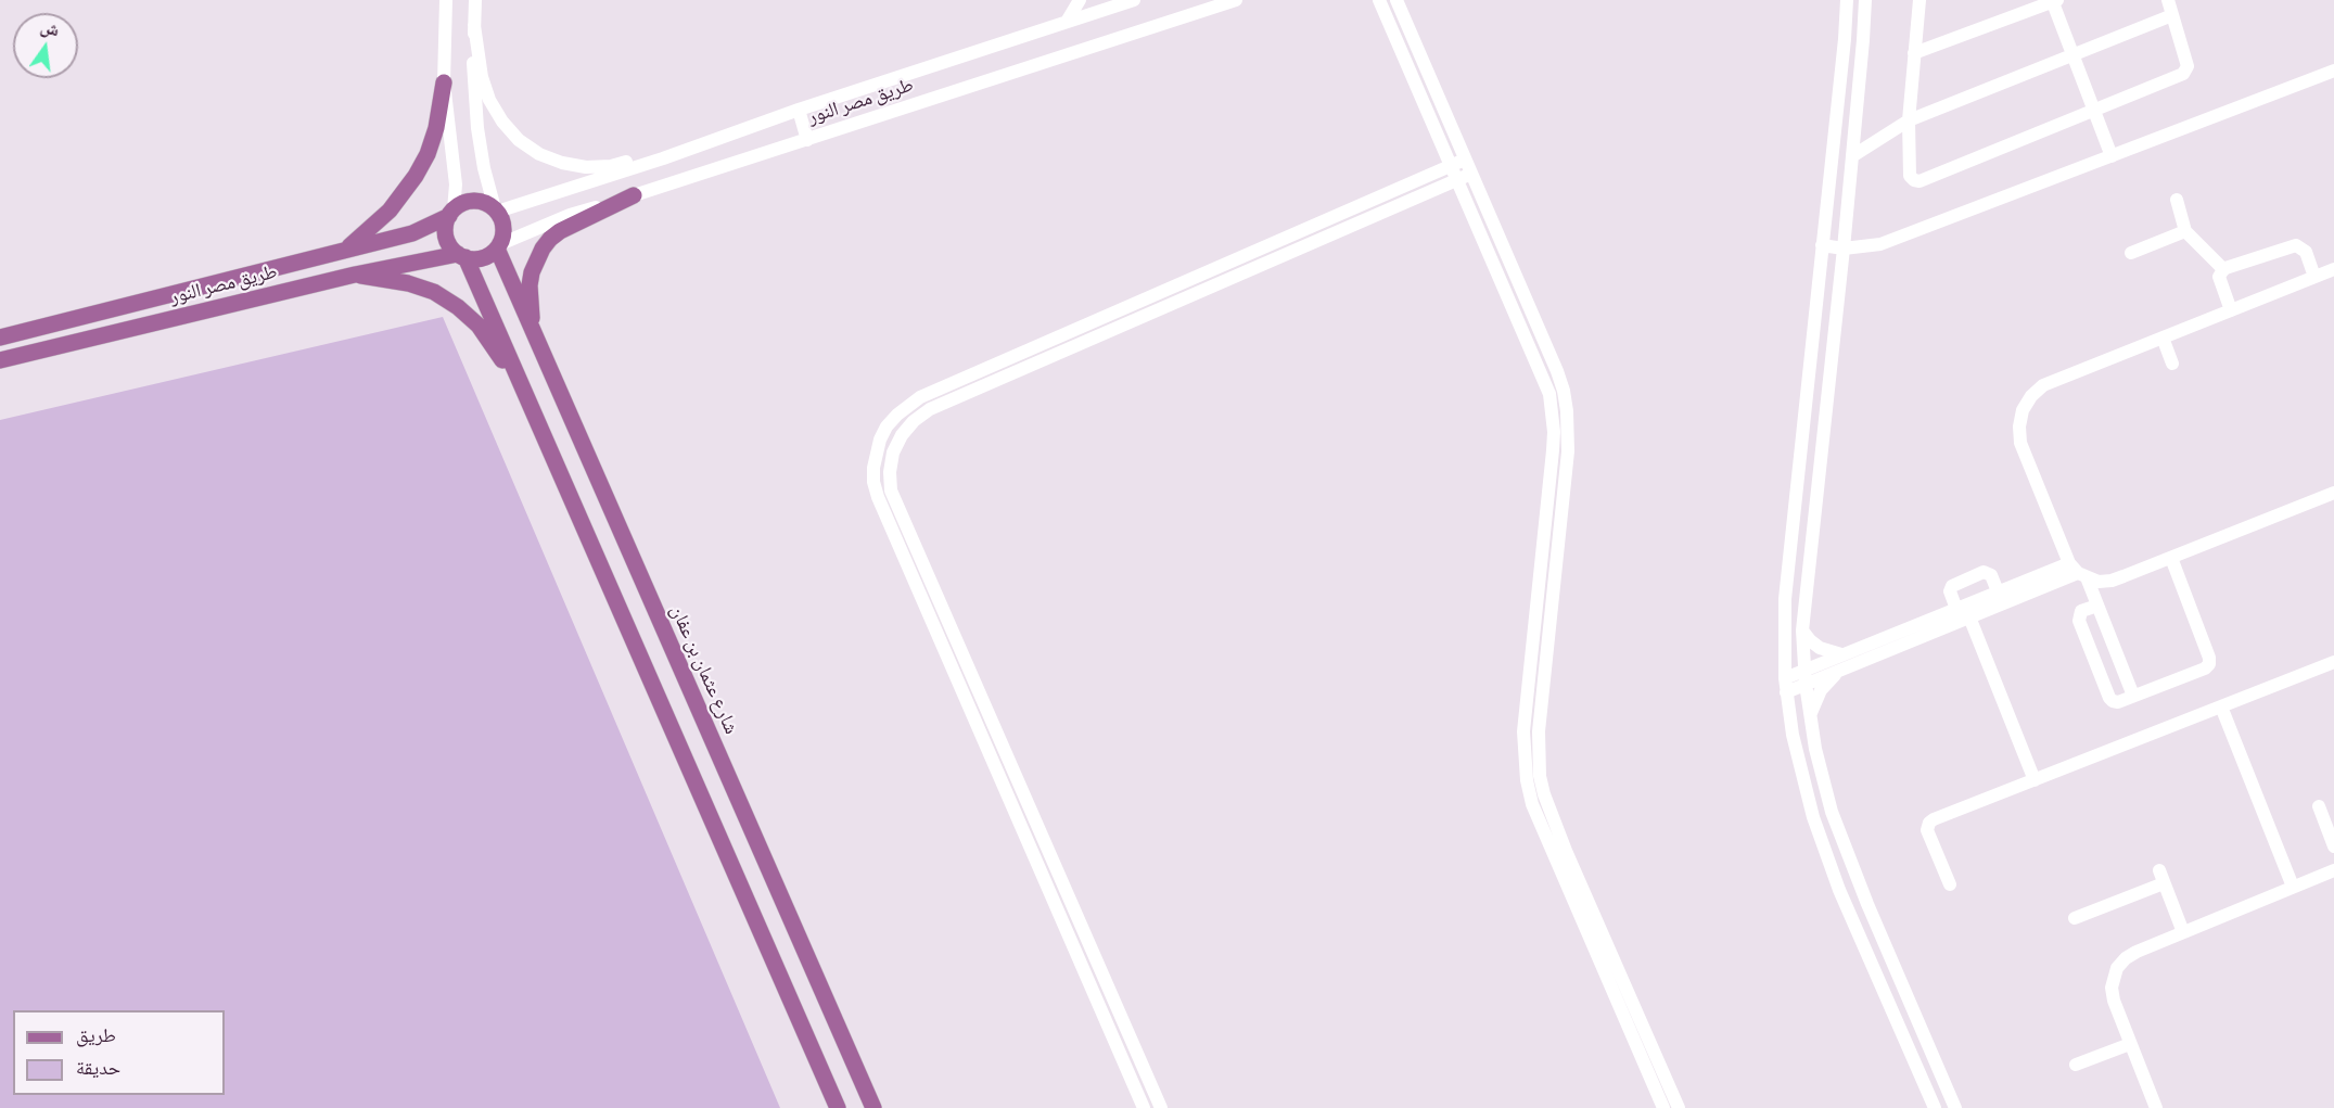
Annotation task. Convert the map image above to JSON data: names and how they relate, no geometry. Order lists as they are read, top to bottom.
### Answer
{
  "streets": {
    "main road": ["طريق مصر النور", "شارع عثمان بن عفان"]
  },
  "crossings": [
    ["طريق مصر النور", "شارع عثمان بن عفان"]
  ],
  "legend": ["طريق", "حديقة"],
  "north": "top"
}
